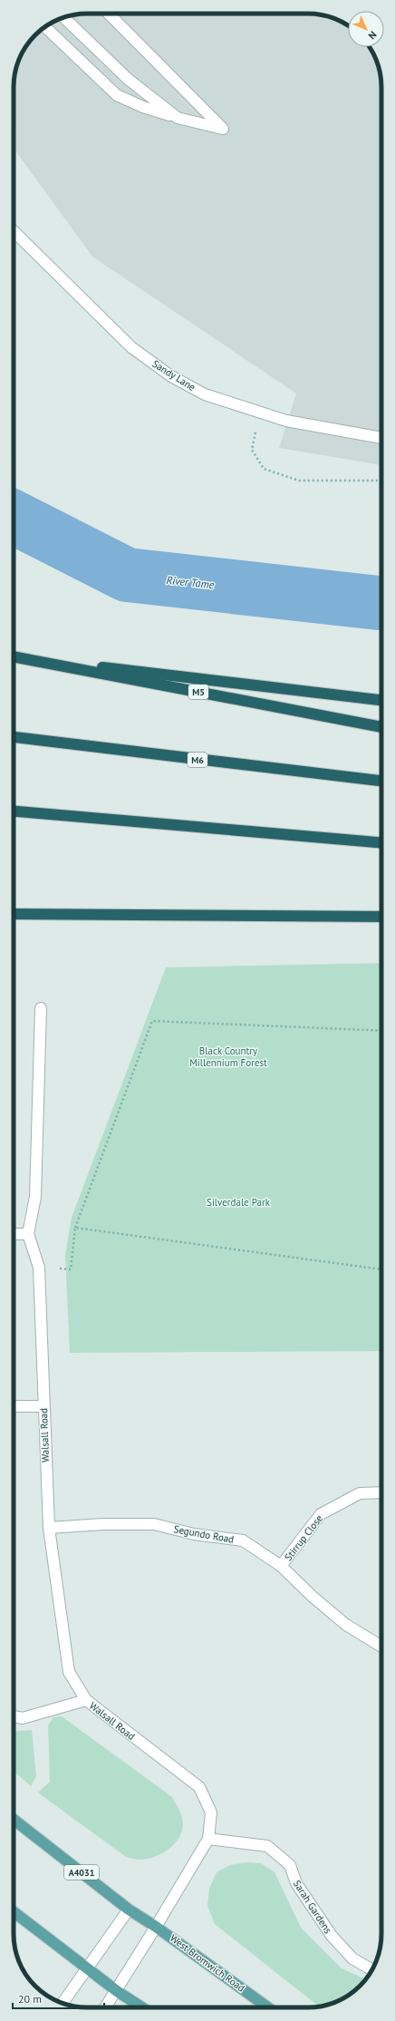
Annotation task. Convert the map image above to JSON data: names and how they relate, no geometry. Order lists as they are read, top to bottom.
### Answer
{
  "streets": {
    "highway": ["M5", "M6"],
    "main road": ["A4031", "West Bromwich Road"],
    "street": [
      "Sandy Lane",
      "Walsall Road",
      "Segundo Road",
      "Stirrup Close",
      "Sarah Gardens"
    ]
  },
  "crossings": [
    ["Walsall Road", "Segundo Road"],
    ["Walsall Road", "A4031"],
    ["Walsall Road", "Sarah Gardens"],
    ["Walsall Road", "West Bromwich Road"],
    ["Segundo Road", "Stirrup Close"],
    ["A4031", "West Bromwich Road"]
  ],
  "water": ["River Tame"],
  "parks": ["Black Country Millennium Forest", "Silverdale Park"],
  "scale_bar": "20 m",
  "north": "bottom right"
}
